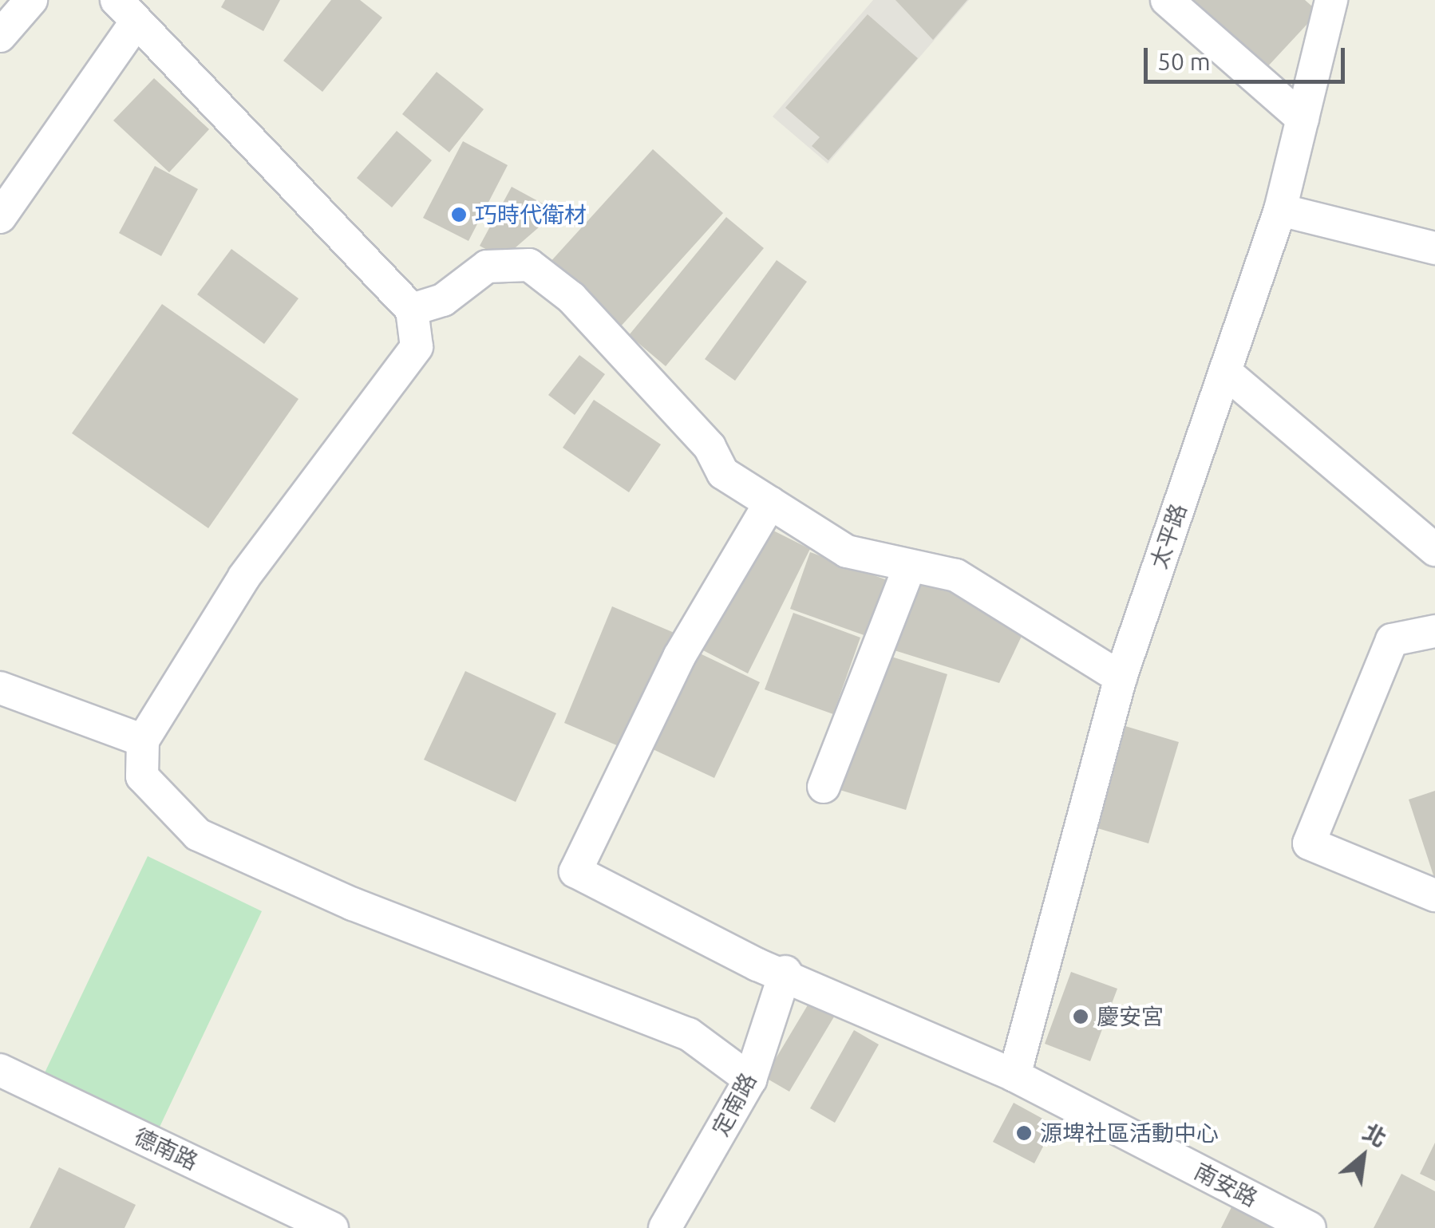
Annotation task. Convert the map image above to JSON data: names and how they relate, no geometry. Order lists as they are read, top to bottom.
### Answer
{
  "streets": {
    "street": [
      "太平路",
      "定南路",
      "德南路",
      "南安路"
    ]
  },
  "crossings": [
    ["太平路", "南安路"],
    ["定南路", "南安路"]
  ],
  "places": ["巧時代衛材", "慶安宮", "源埤社區活動中心"],
  "scale_bar": "50 m",
  "north": "top right"
}
